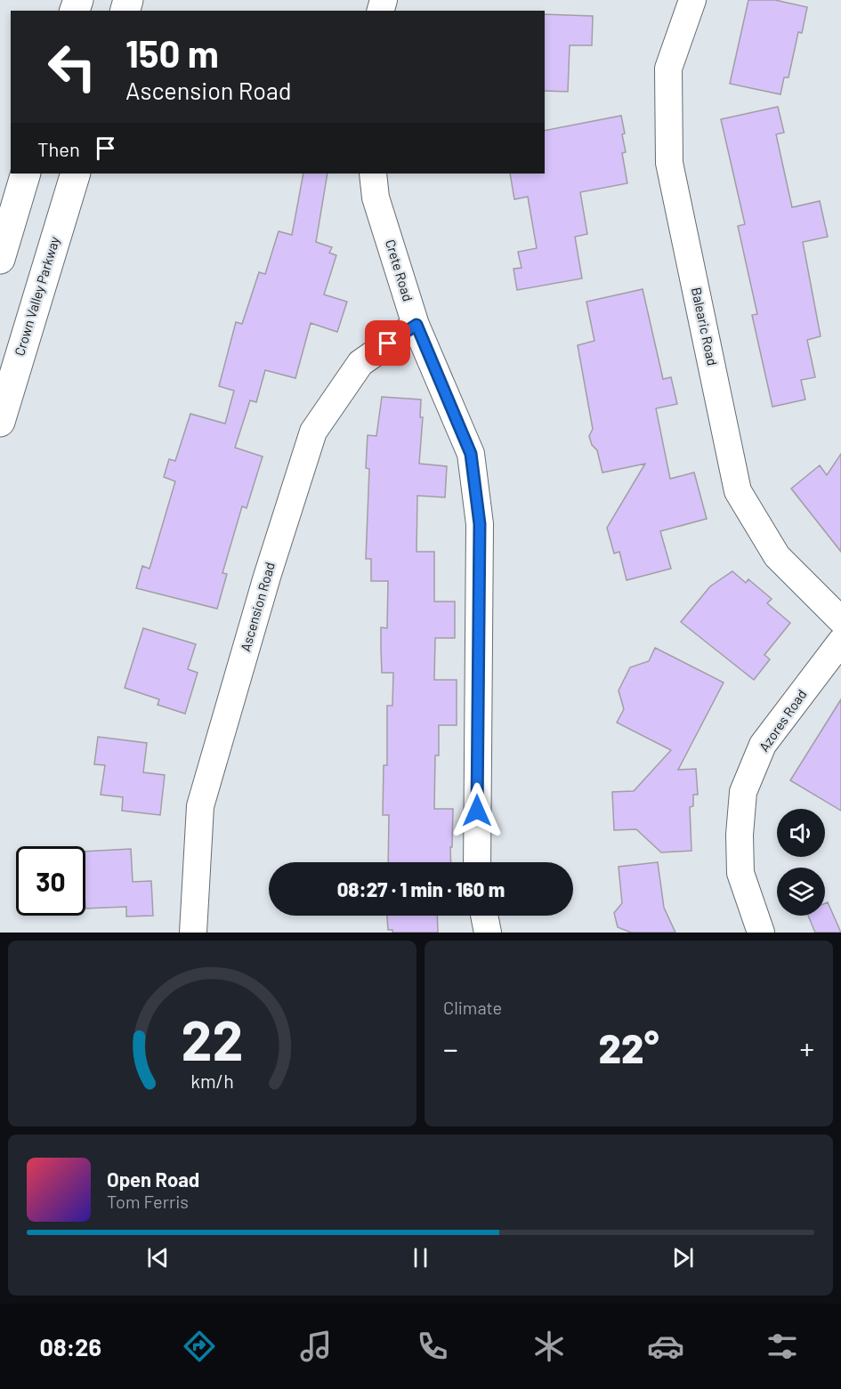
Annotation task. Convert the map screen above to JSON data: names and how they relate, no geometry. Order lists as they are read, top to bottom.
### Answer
{
  "streets": {
    "main road": ["Crown Valley Parkway"],
    "street": [
      "Crete Road",
      "Balearic Road",
      "Ascension Road",
      "Azores Road"
    ]
  },
  "crossings": [
    ["Crete Road", "Ascension Road"]
  ],
  "page": {
    "turn": ["150 m", "Ascension Road"],
    "then": "Then",
    "limit": "30",
    "trip": "08:27 · 1 min · 160 m",
    "tile": "Climate",
    "heat": ["−", "22°", "+"],
    "song": ["Open Road", "Tom Ferris"],
    "tabs": "08:26",
    "gauge": ["22", "km/h"]
  }
}
